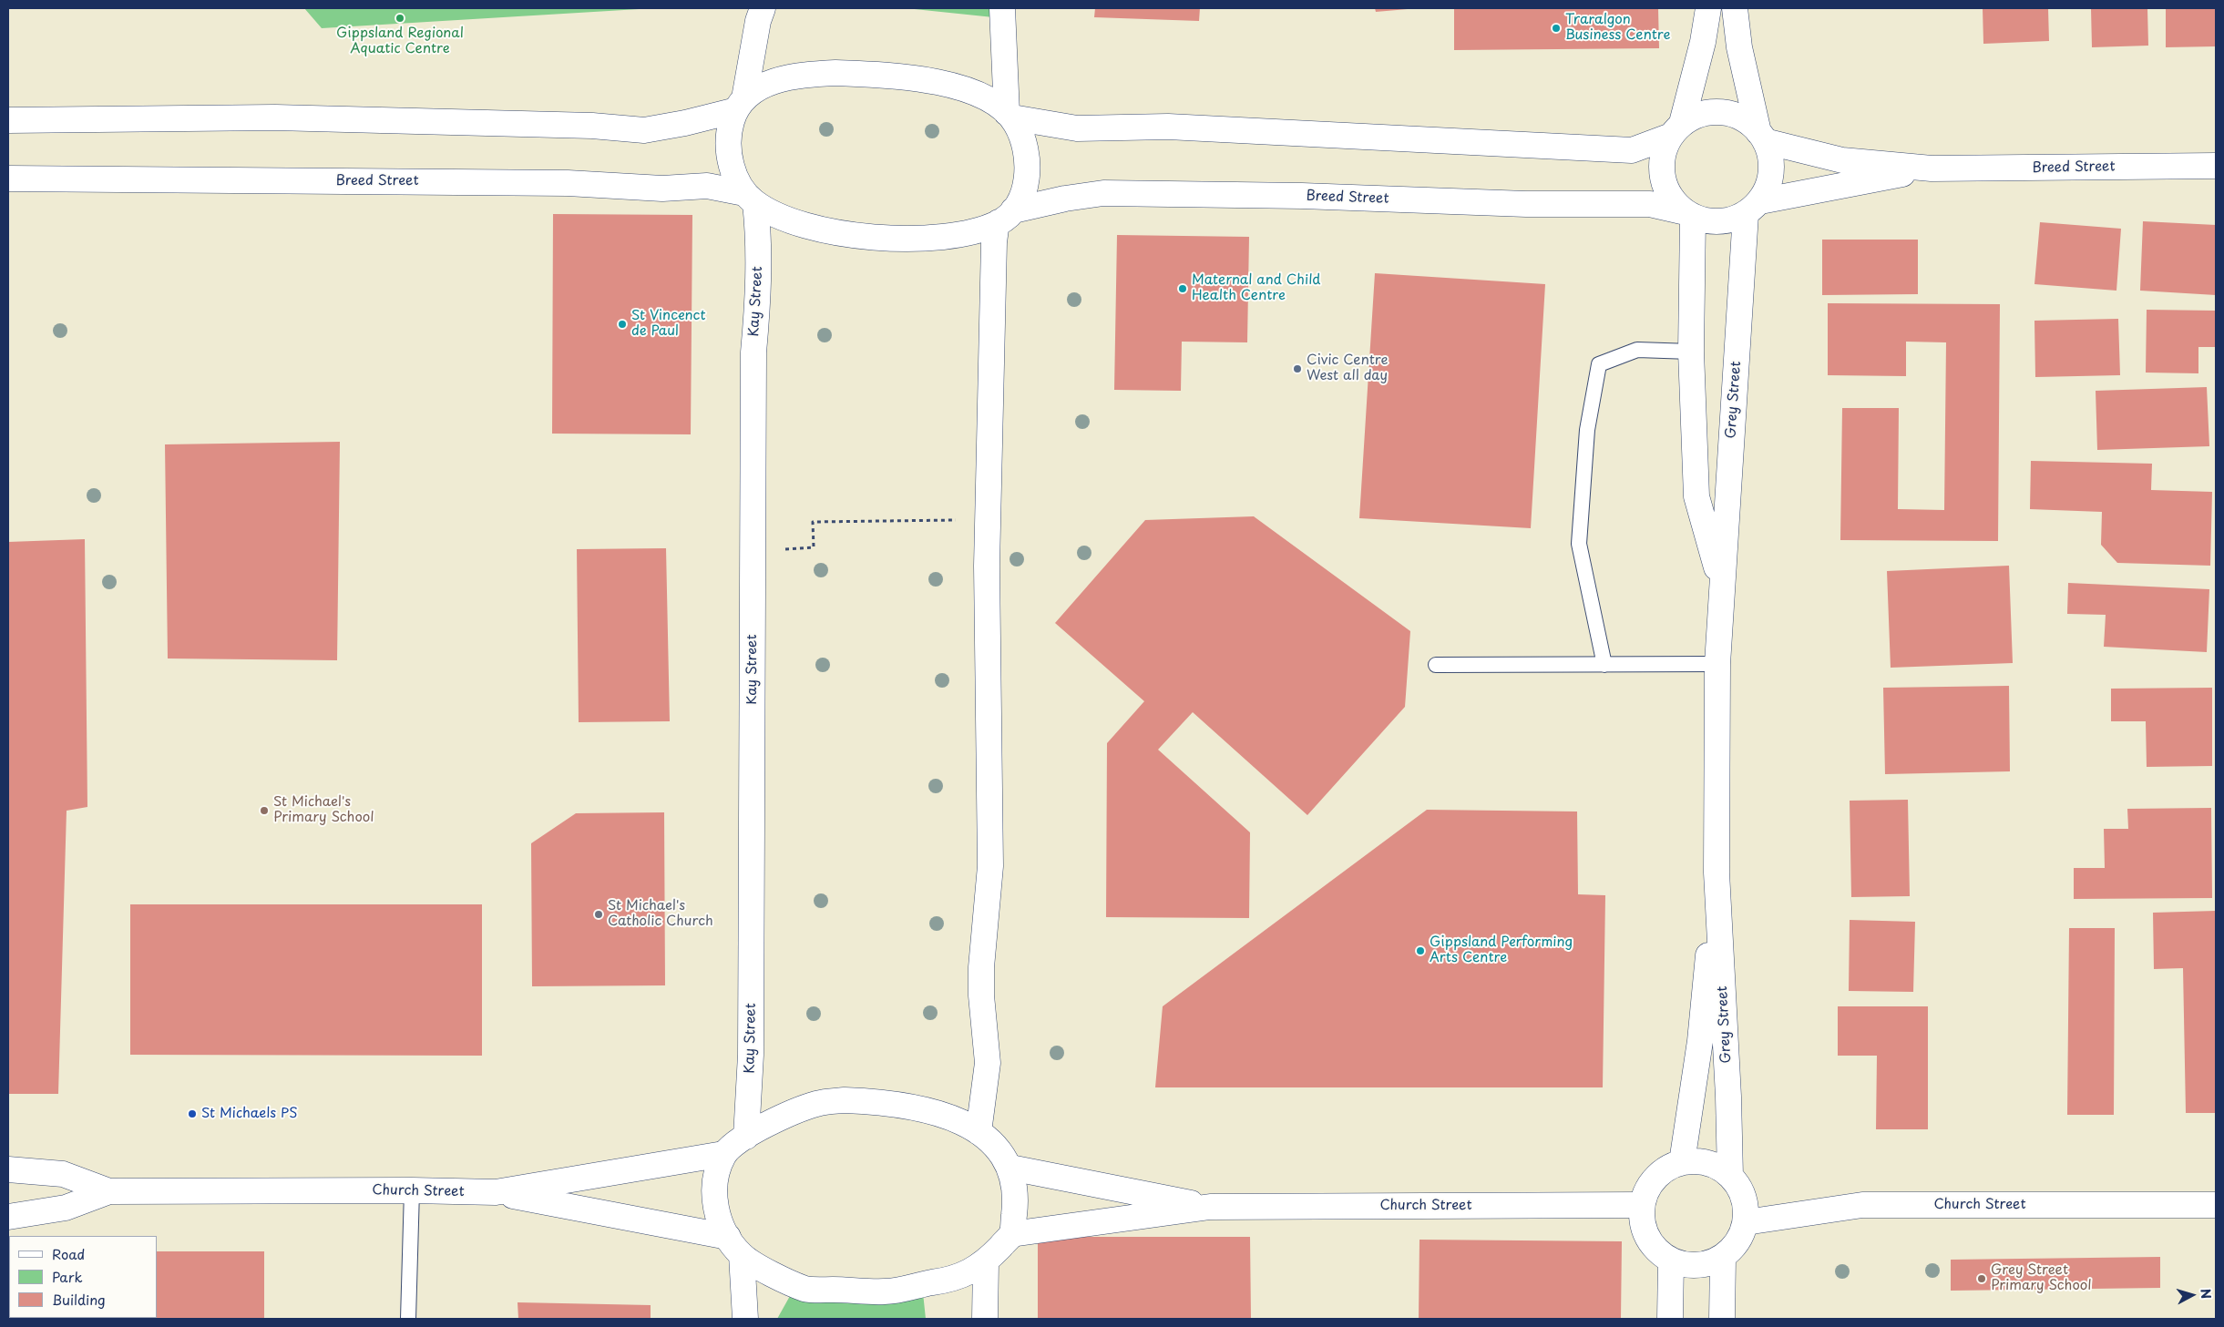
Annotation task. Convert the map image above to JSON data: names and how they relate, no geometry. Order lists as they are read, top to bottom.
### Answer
{
  "streets": {
    "street": [
      "Breed Street",
      "Kay Street",
      "Grey Street",
      "Church Street"
    ]
  },
  "crossings": [
    ["Breed Street", "Kay Street"],
    ["Breed Street", "Grey Street"],
    ["Grey Street", "Church Street"]
  ],
  "places": [
    "Gippsland Regional Aquatic Centre",
    "Traralgon Business Centre",
    "Maternal and Child Health Centre",
    "St Vincenct de Paul",
    "Civic Centre West all day",
    "St Michael's Primary School",
    "St Michael's Catholic Church",
    "Gippsland Performing Arts Centre",
    "St Michaels PS",
    "Grey Street Primary School"
  ],
  "legend": ["Road", "Park", "Building"],
  "north": "right"
}
